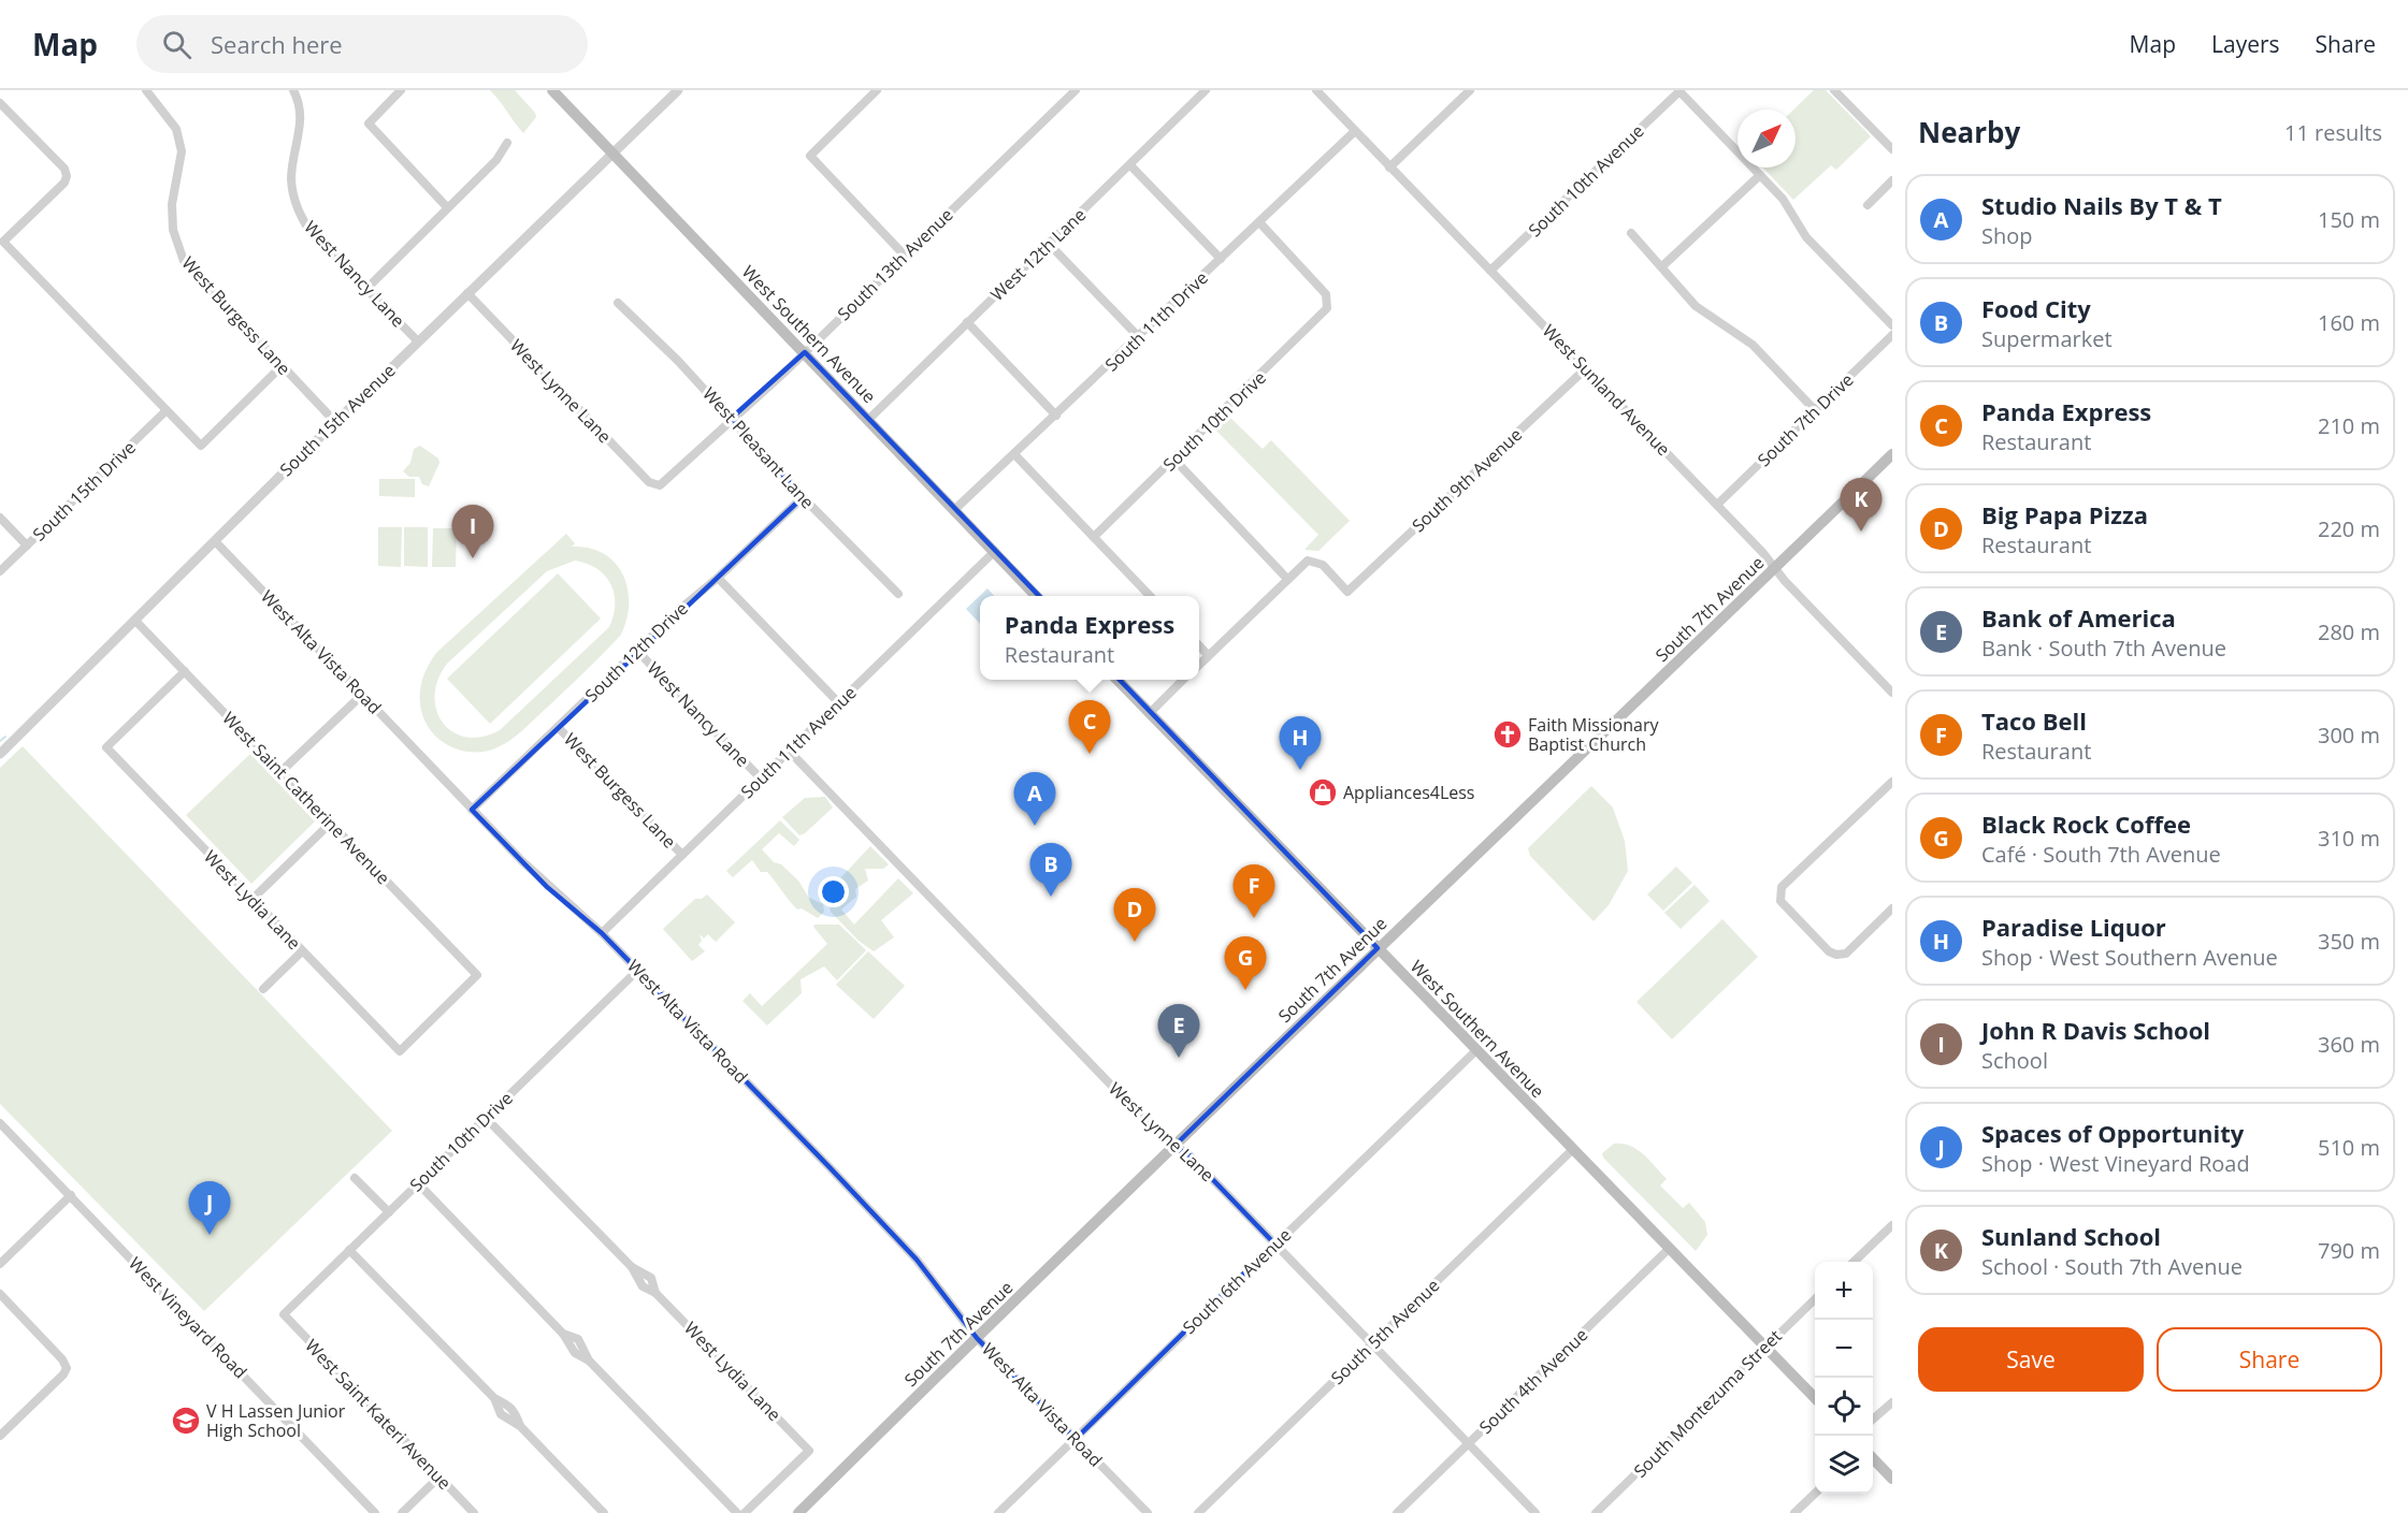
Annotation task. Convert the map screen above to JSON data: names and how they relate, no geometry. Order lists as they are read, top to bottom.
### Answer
{
  "streets": {
    "main road": ["West Southern Avenue", "South 7th Avenue"],
    "street": [
      "South 10th Avenue",
      "West 12th Lane",
      "South 13th Avenue",
      "West Nancy Lane",
      "West Burgess Lane",
      "South 11th Drive",
      "West Sunland Avenue",
      "West Lynne Lane",
      "South 15th Avenue",
      "South 7th Drive",
      "South 10th Drive",
      "West Pleasant Lane",
      "South 9th Avenue",
      "South 15th Drive",
      "West Alta Vista Road",
      "South 12th Drive",
      "South 11th Avenue",
      "West Saint Catherine Avenue",
      "West Lydia Lane",
      "South 6th Avenue",
      "West Vineyard Road",
      "South 5th Avenue",
      "South 4th Avenue",
      "South Montezuma Street",
      "West Saint Kateri Avenue"
    ]
  },
  "crossings": [
    ["South 10th Avenue", "West Sunland Avenue"],
    ["West 12th Lane", "West Southern Avenue"],
    ["South 13th Avenue", "West Southern Avenue"],
    ["South 13th Avenue", "West Lynne Lane"],
    ["South 13th Avenue", "West Pleasant Lane"],
    ["West Nancy Lane", "South 15th Avenue"],
    ["West Nancy Lane", "South 12th Drive"],
    ["West Nancy Lane", "South 11th Avenue"],
    ["West Burgess Lane", "South 15th Avenue"],
    ["West Burgess Lane", "South 12th Drive"],
    ["West Burgess Lane", "South 11th Avenue"],
    ["South 11th Drive", "West Southern Avenue"],
    ["South 11th Drive", "West Sunland Avenue"],
    ["South 11th Drive", "South 10th Drive"],
    ["West Southern Avenue", "South 15th Avenue"],
    ["West Southern Avenue", "South 7th Avenue"],
    ["West Southern Avenue", "South 11th Avenue"],
    ["West Southern Avenue", "South 6th Avenue"],
    ["West Southern Avenue", "South 5th Avenue"],
    ["West Southern Avenue", "South 4th Avenue"],
    ["West Southern Avenue", "South Montezuma Street"],
    ["West Sunland Avenue", "South 7th Drive"],
    ["West Sunland Avenue", "South 9th Avenue"],
    ["West Sunland Avenue", "South 7th Avenue"],
    ["West Lynne Lane", "South 15th Avenue"],
    ["West Lynne Lane", "South 7th Avenue"],
    ["West Lynne Lane", "South 11th Avenue"],
    ["West Lynne Lane", "South 6th Avenue"],
    ["West Lynne Lane", "South 5th Avenue"],
    ["West Lynne Lane", "South 4th Avenue"],
    ["South 15th Avenue", "West Alta Vista Road"],
    ["South 15th Avenue", "West Saint Catherine Avenue"],
    ["South 10th Drive", "West Alta Vista Road"],
    ["South 10th Drive", "West Lydia Lane"],
    ["South 10th Drive", "West Saint Kateri Avenue"],
    ["West Pleasant Lane", "South 12th Drive"],
    ["South 7th Avenue", "West Alta Vista Road"],
    ["West Alta Vista Road", "South 12th Drive"],
    ["West Alta Vista Road", "South 11th Avenue"],
    ["West Alta Vista Road", "South 6th Avenue"],
    ["West Saint Catherine Avenue", "West Lydia Lane"]
  ],
  "places": {
    "church": ["Faith Missionary Baptist Church"],
    "shop": ["Appliances4Less"],
    "school or university": ["V H Lassen Junior High School"]
  },
  "north": "top right",
  "page": {
    "header": "Map",
    "search": "Search here",
    "nav": ["Map", "Layers", "Share"],
    "heading": ["Nearby", "11 results"],
    "list": [
      {
        "mark": "A",
        "name": "Studio Nails By T & T",
        "note": "Shop",
        "value": "150 m"
      },
      {
        "mark": "B",
        "name": "Food City",
        "note": "Supermarket",
        "value": "160 m"
      },
      {
        "mark": "C",
        "name": "Panda Express",
        "note": "Restaurant",
        "value": "210 m"
      },
      {
        "mark": "D",
        "name": "Big Papa Pizza",
        "note": "Restaurant",
        "value": "220 m"
      },
      {
        "mark": "E",
        "name": "Bank of America",
        "note": "Bank · South 7th Avenue",
        "value": "280 m"
      },
      {
        "mark": "F",
        "name": "Taco Bell",
        "note": "Restaurant",
        "value": "300 m"
      },
      {
        "mark": "G",
        "name": "Black Rock Coffee",
        "note": "Café · South 7th Avenue",
        "value": "310 m"
      },
      {
        "mark": "H",
        "name": "Paradise Liquor",
        "note": "Shop · West Southern Avenue",
        "value": "350 m"
      },
      {
        "mark": "I",
        "name": "John R Davis School",
        "note": "School",
        "value": "360 m"
      },
      {
        "mark": "J",
        "name": "Spaces of Opportunity",
        "note": "Shop · West Vineyard Road",
        "value": "510 m"
      },
      {
        "mark": "K",
        "name": "Sunland School",
        "note": "School · South 7th Avenue",
        "value": "790 m"
      }
    ],
    "pins": [
      "K",
      "I",
      "C",
      "H",
      "A",
      "B",
      "F",
      "D",
      "G",
      "E",
      "J"
    ],
    "popup": ["Panda Express", "Restaurant"],
    "map_buttons": ["+", "−"],
    "buttons": ["Save", "Share"]
  }
}
